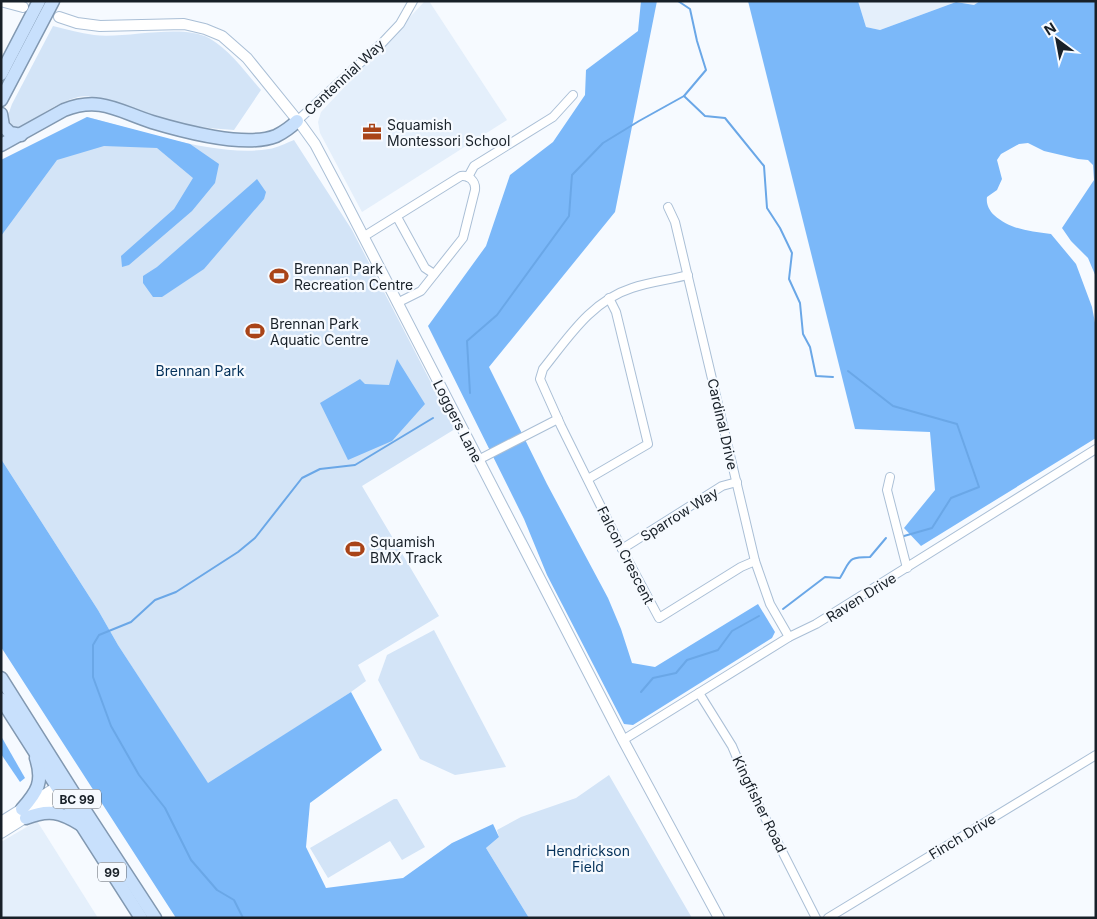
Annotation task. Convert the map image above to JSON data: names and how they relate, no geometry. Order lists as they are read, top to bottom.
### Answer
{
  "streets": {
    "highway": ["BC 99", "99"],
    "street": [
      "Centennial Way",
      "Loggers Lane",
      "Cardinal Drive",
      "Sparrow Way",
      "Falcon Crescent",
      "Raven Drive",
      "Kingfisher Road",
      "Finch Drive"
    ]
  },
  "crossings": [
    ["Centennial Way", "Loggers Lane"],
    ["Loggers Lane", "Raven Drive"],
    ["Cardinal Drive", "Sparrow Way"],
    ["Cardinal Drive", "Falcon Crescent"],
    ["Cardinal Drive", "Raven Drive"],
    ["Sparrow Way", "Falcon Crescent"],
    ["Raven Drive", "Kingfisher Road"],
    ["BC 99", "99"]
  ],
  "parks": ["Brennan Park", "Hendrickson Field"],
  "places": {
    "office": ["Squamish Montessori School"],
    "sports": ["Brennan Park Recreation Centre", "Brennan Park Aquatic Centre", "Squamish BMX Track"]
  },
  "north": "top left"
}
